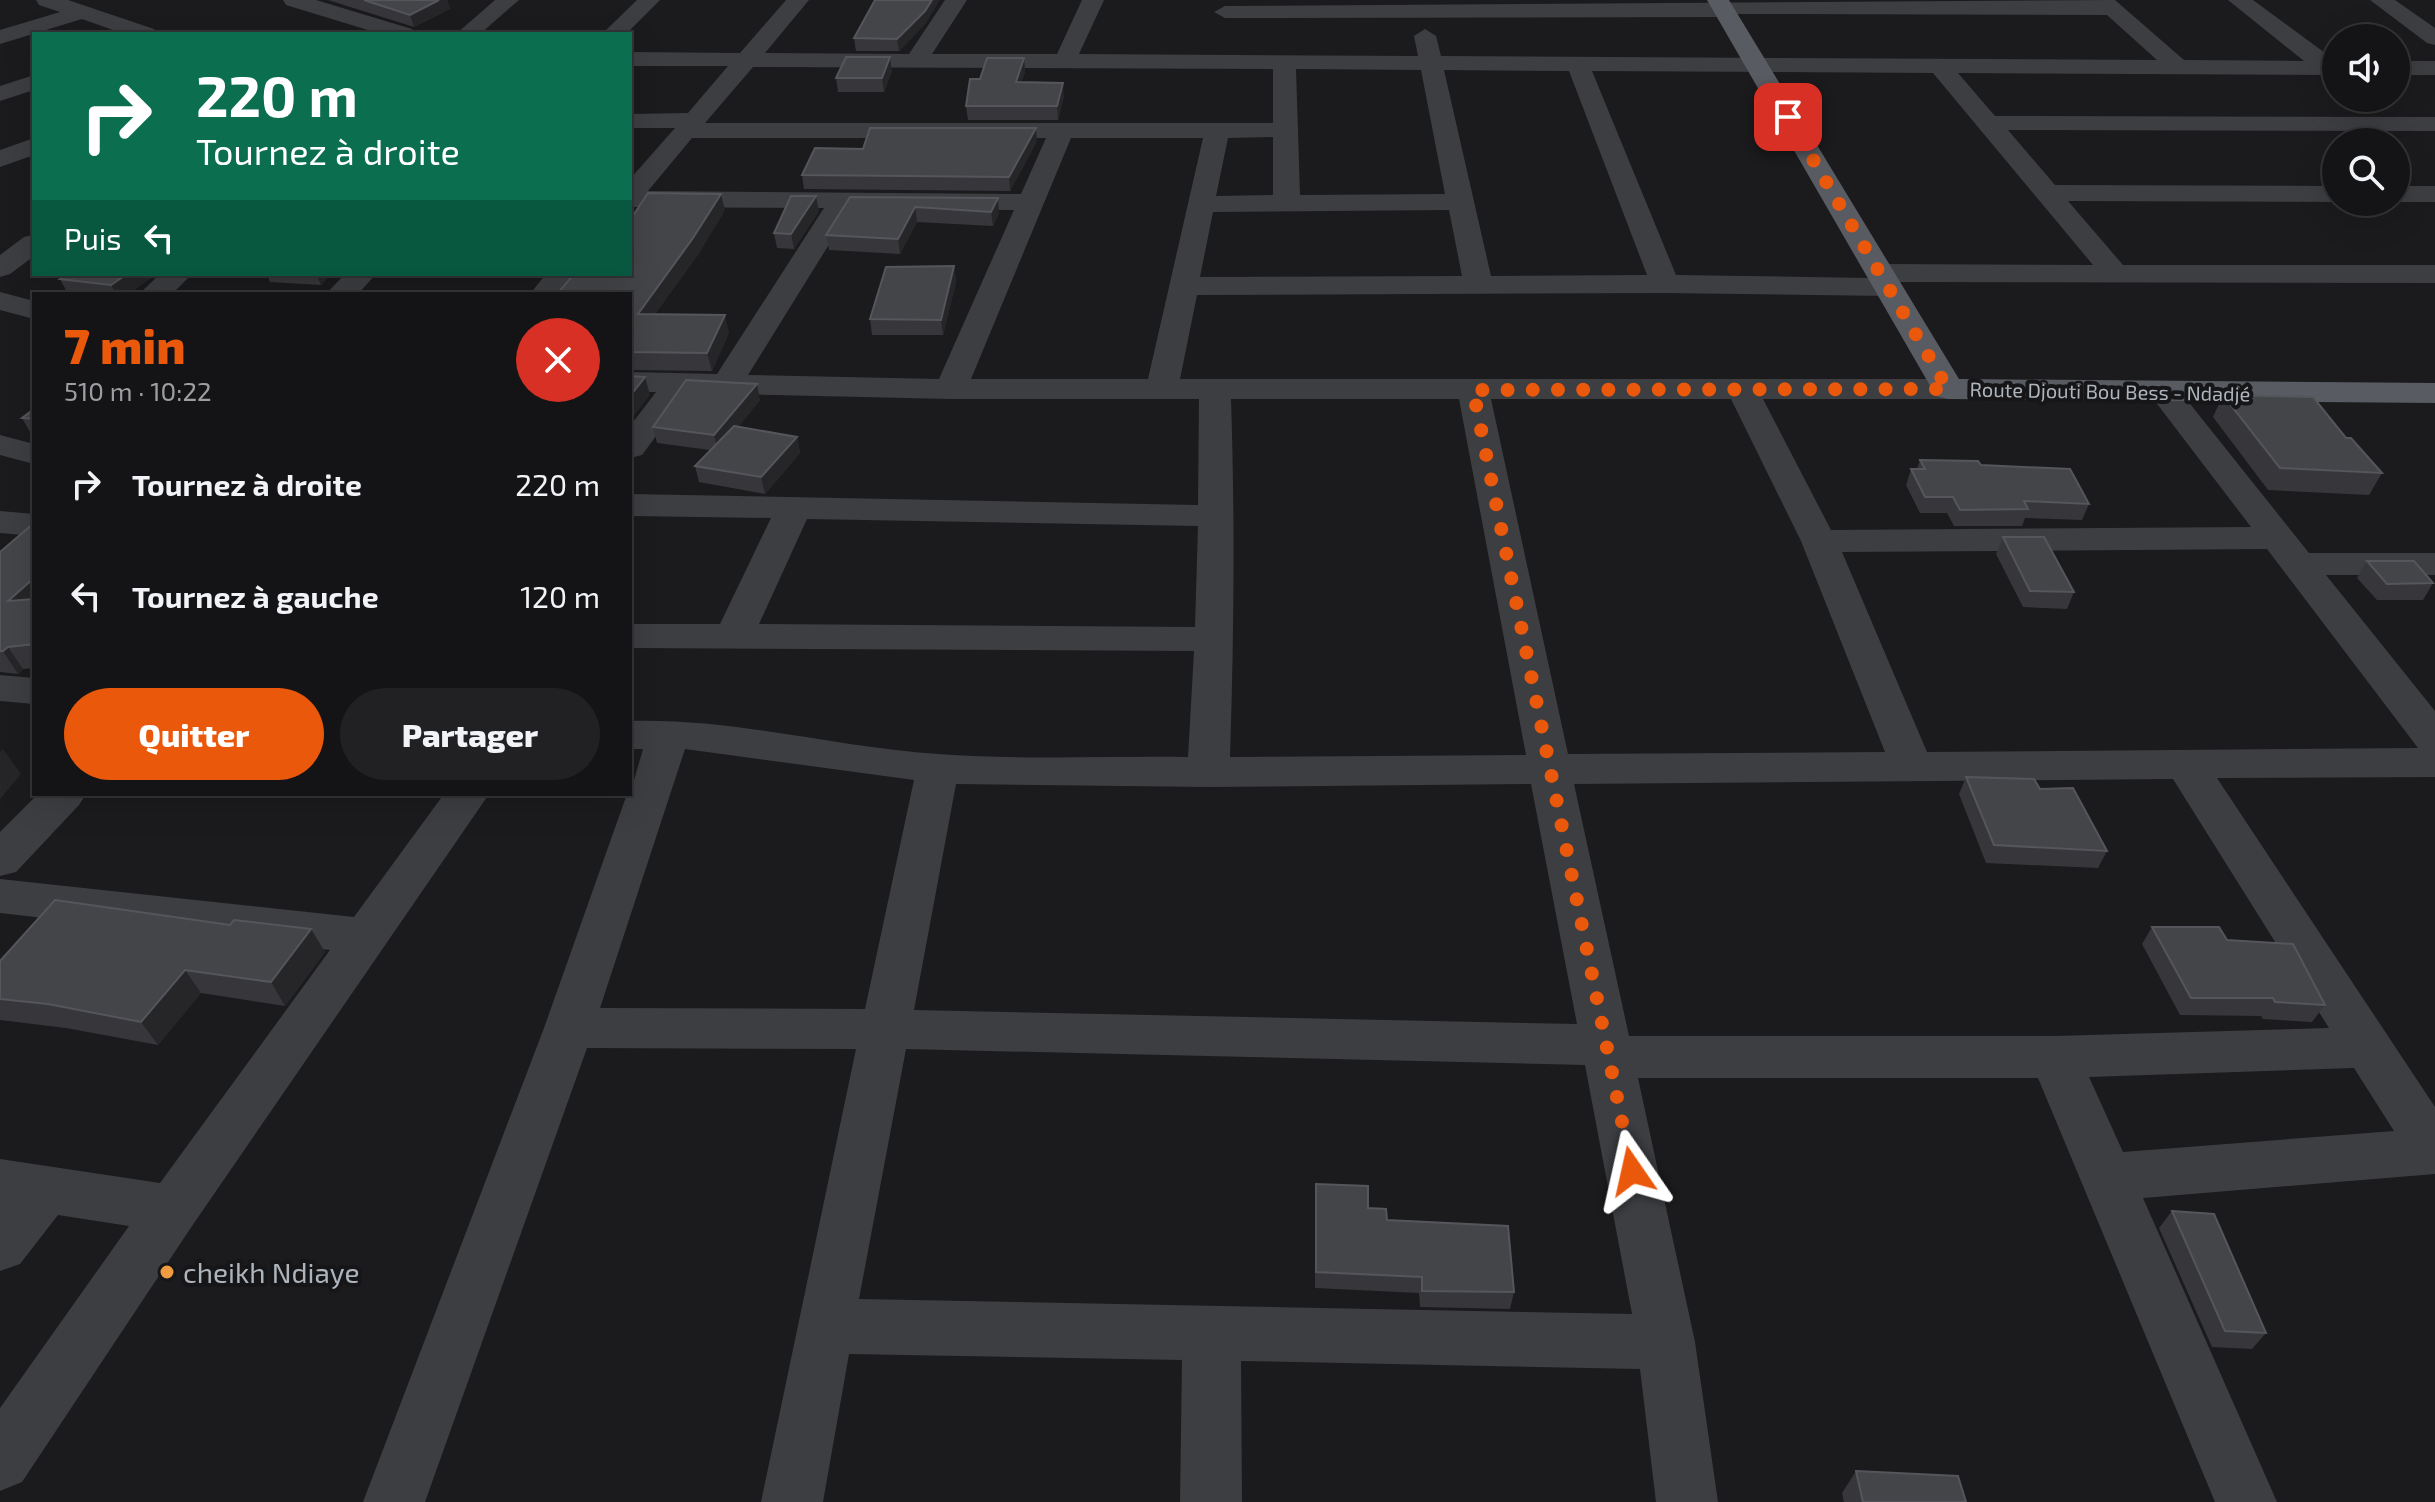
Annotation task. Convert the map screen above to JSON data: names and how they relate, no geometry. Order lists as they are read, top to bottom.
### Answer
{
  "streets": {
    "main road": ["Route Djouti Bou Bess - Ndadjé"]
  },
  "places": ["cheikh Ndiaye"],
  "page": {
    "turn": ["220 m", "Tournez à droite"],
    "then": "Puis",
    "heading": ["7 min", "510 m · 10:22"],
    "list": [
      {
        "name": "Tournez à droite",
        "value": "220 m"
      },
      {
        "name": "Tournez à gauche",
        "value": "120 m"
      }
    ],
    "buttons": ["Quitter", "Partager"]
  }
}
